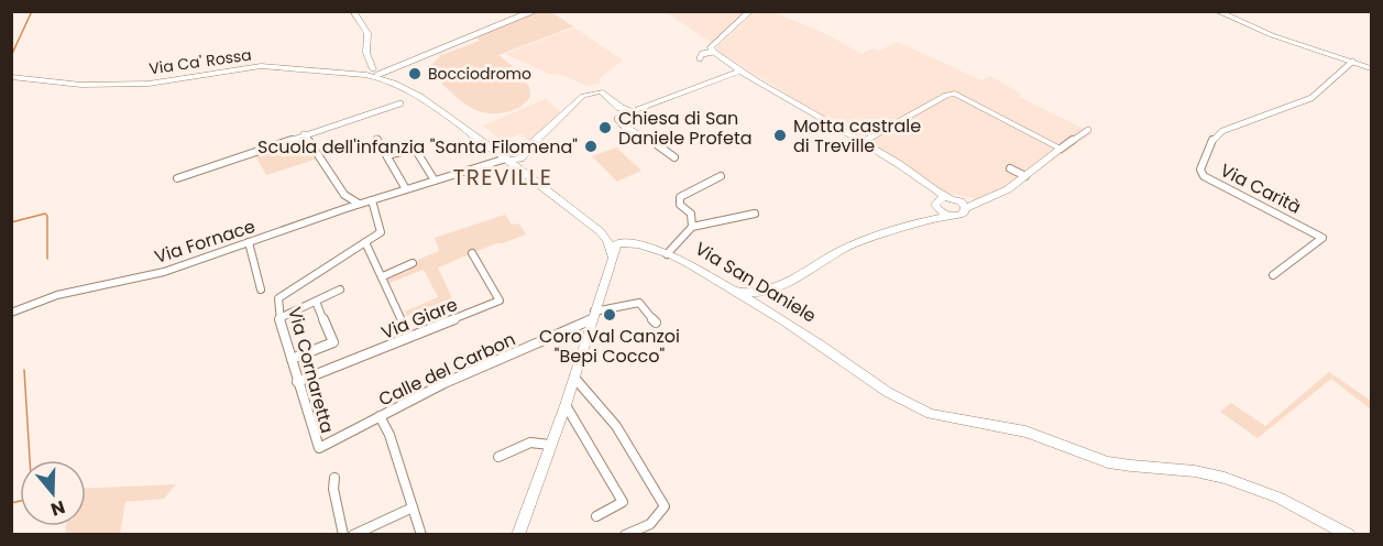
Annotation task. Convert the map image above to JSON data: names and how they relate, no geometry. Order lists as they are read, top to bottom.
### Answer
{
  "streets": {
    "street": [
      "Via Ca' Rossa",
      "Via Carità",
      "Via Fornace",
      "Via San Daniele",
      "Via Giare",
      "Calle del Carbon",
      "Via Cornaretta"
    ]
  },
  "crossings": [
    ["Via Ca' Rossa", "Via Fornace"],
    ["Via Ca' Rossa", "Via San Daniele"],
    ["Via Giare", "Via Cornaretta"],
    ["Calle del Carbon", "Via Cornaretta"]
  ],
  "districts": ["TREVILLE"],
  "places": [
    "Bocciodromo",
    "Chiesa di San Daniele Profeta",
    "Motta castrale di Treville",
    "Scuola dell'infanzia \"Santa Filomena\"",
    "Coro Val Canzoi \"Bepi Cocco\""
  ],
  "north": "bottom"
}
